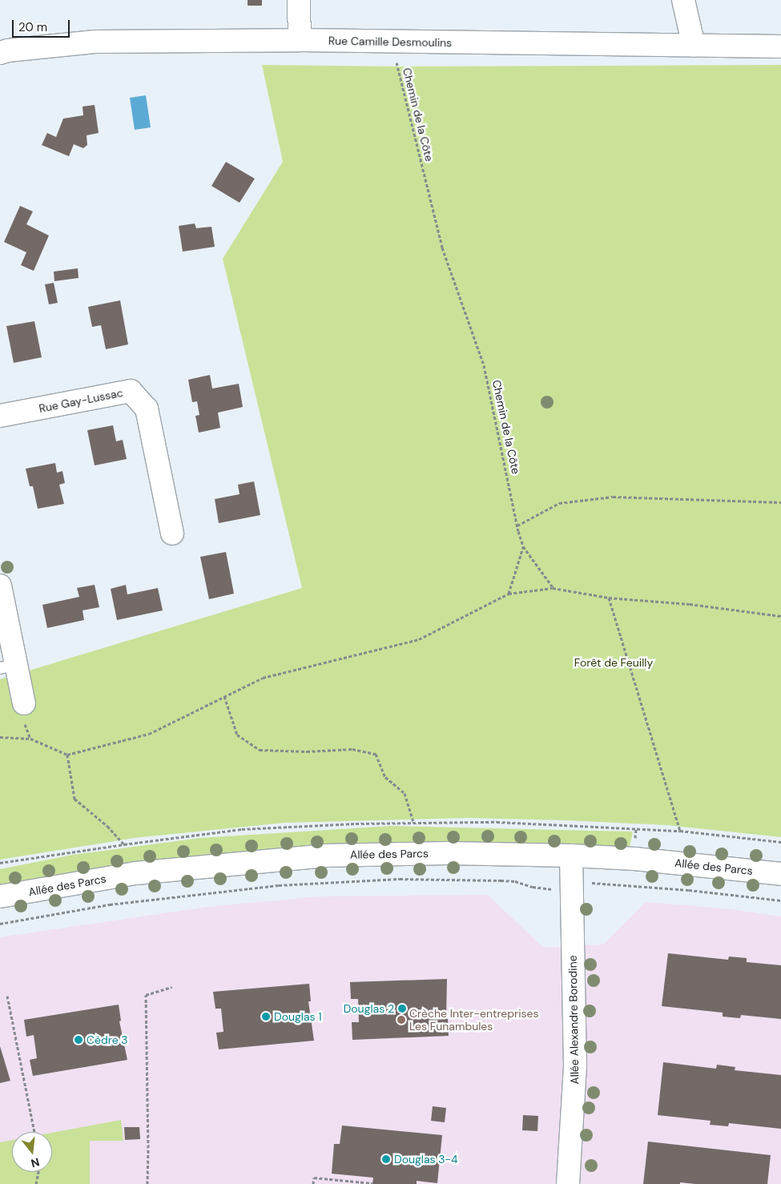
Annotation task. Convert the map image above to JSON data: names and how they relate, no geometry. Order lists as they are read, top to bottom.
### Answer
{
  "streets": {
    "street": [
      "Rue Camille Desmoulins",
      "Rue Gay-Lussac",
      "Allée des Parcs",
      "Allée Alexandre Borodine"
    ],
    "path": ["Chemin de la Côte"]
  },
  "crossings": [
    ["Rue Camille Desmoulins", "Chemin de la Côte"],
    ["Allée des Parcs", "Allée Alexandre Borodine"]
  ],
  "parks": ["Forêt de Feuilly"],
  "places": [
    "Douglas 2",
    "Douglas 1",
    "Crèche Inter-entreprises Les Funambules",
    "Cèdre 3",
    "Douglas 3-4"
  ],
  "scale_bar": "20 m",
  "north": "bottom"
}
